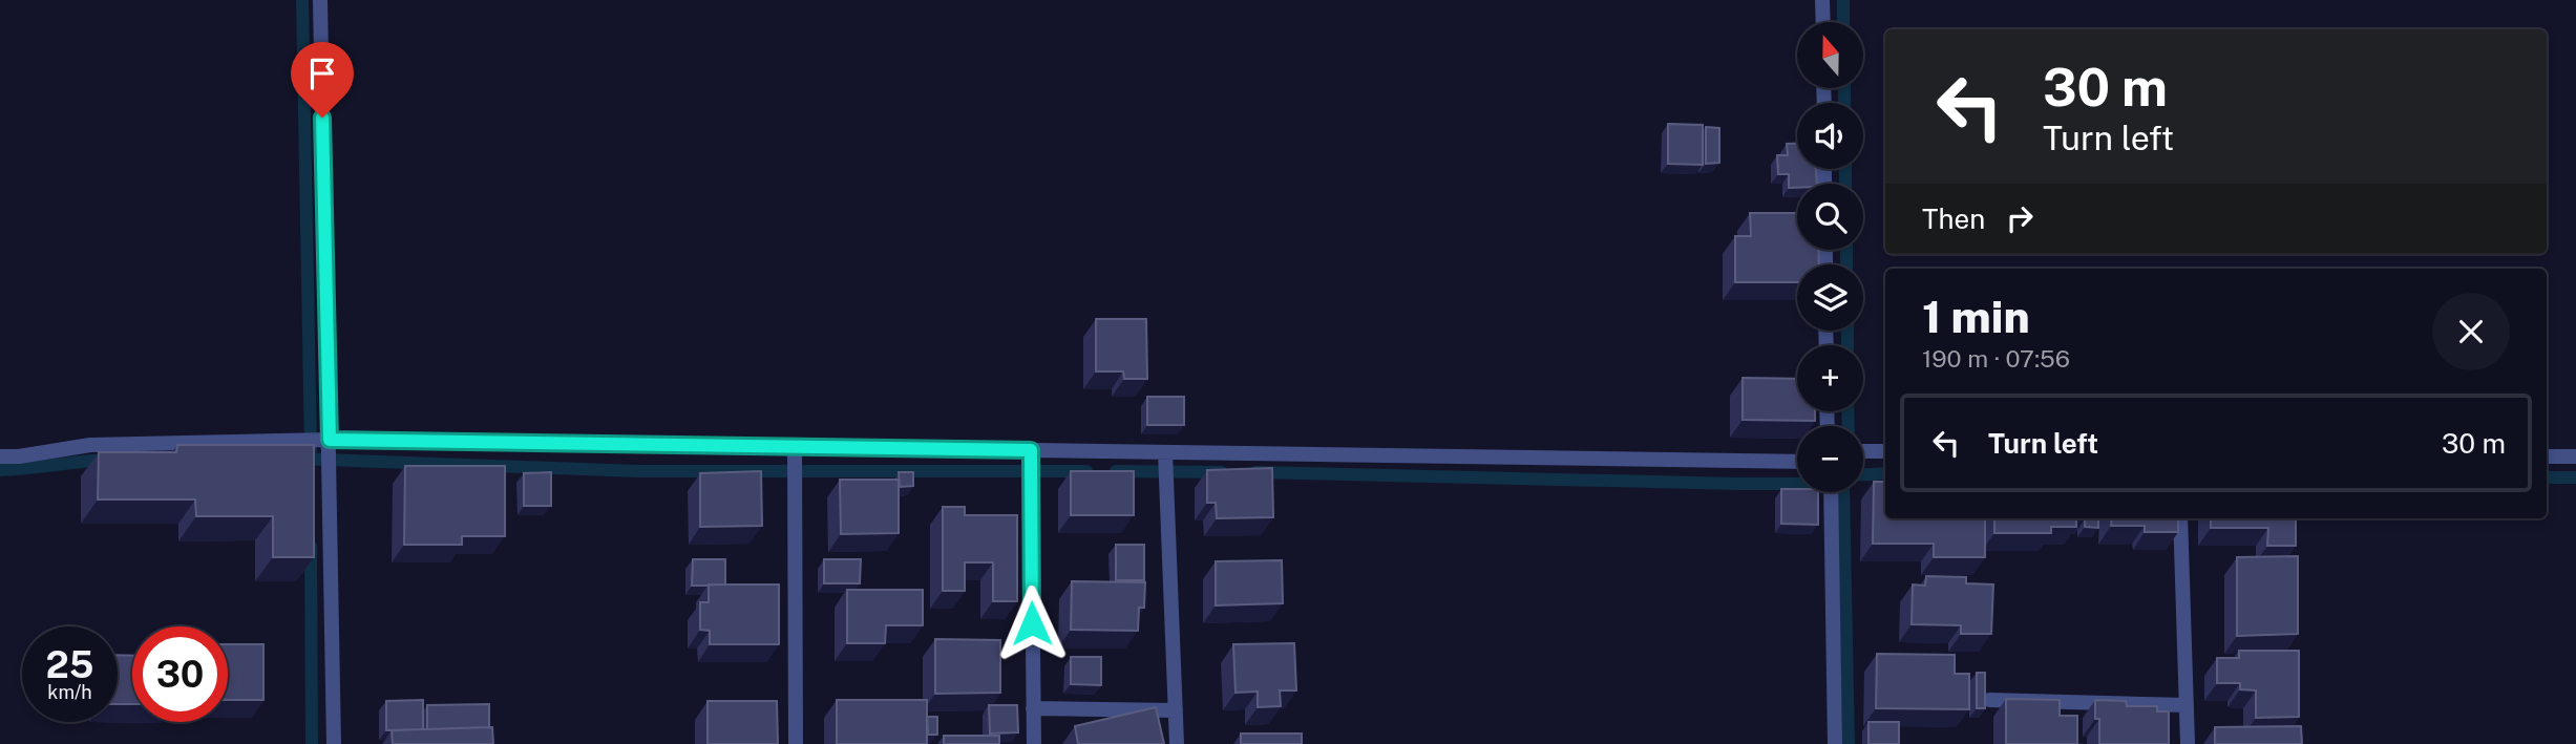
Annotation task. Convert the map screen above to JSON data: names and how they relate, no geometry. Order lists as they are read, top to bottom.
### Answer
{
  "north": "top",
  "page": {
    "map_buttons": ["+", "−"],
    "turn": ["30 m", "Turn left"],
    "then": "Then",
    "heading": ["1 min", "190 m · 07:56"],
    "list": [
      {
        "name": "Turn left",
        "value": "30 m"
      }
    ],
    "speed": "25 km/h",
    "limit": "30"
  }
}
